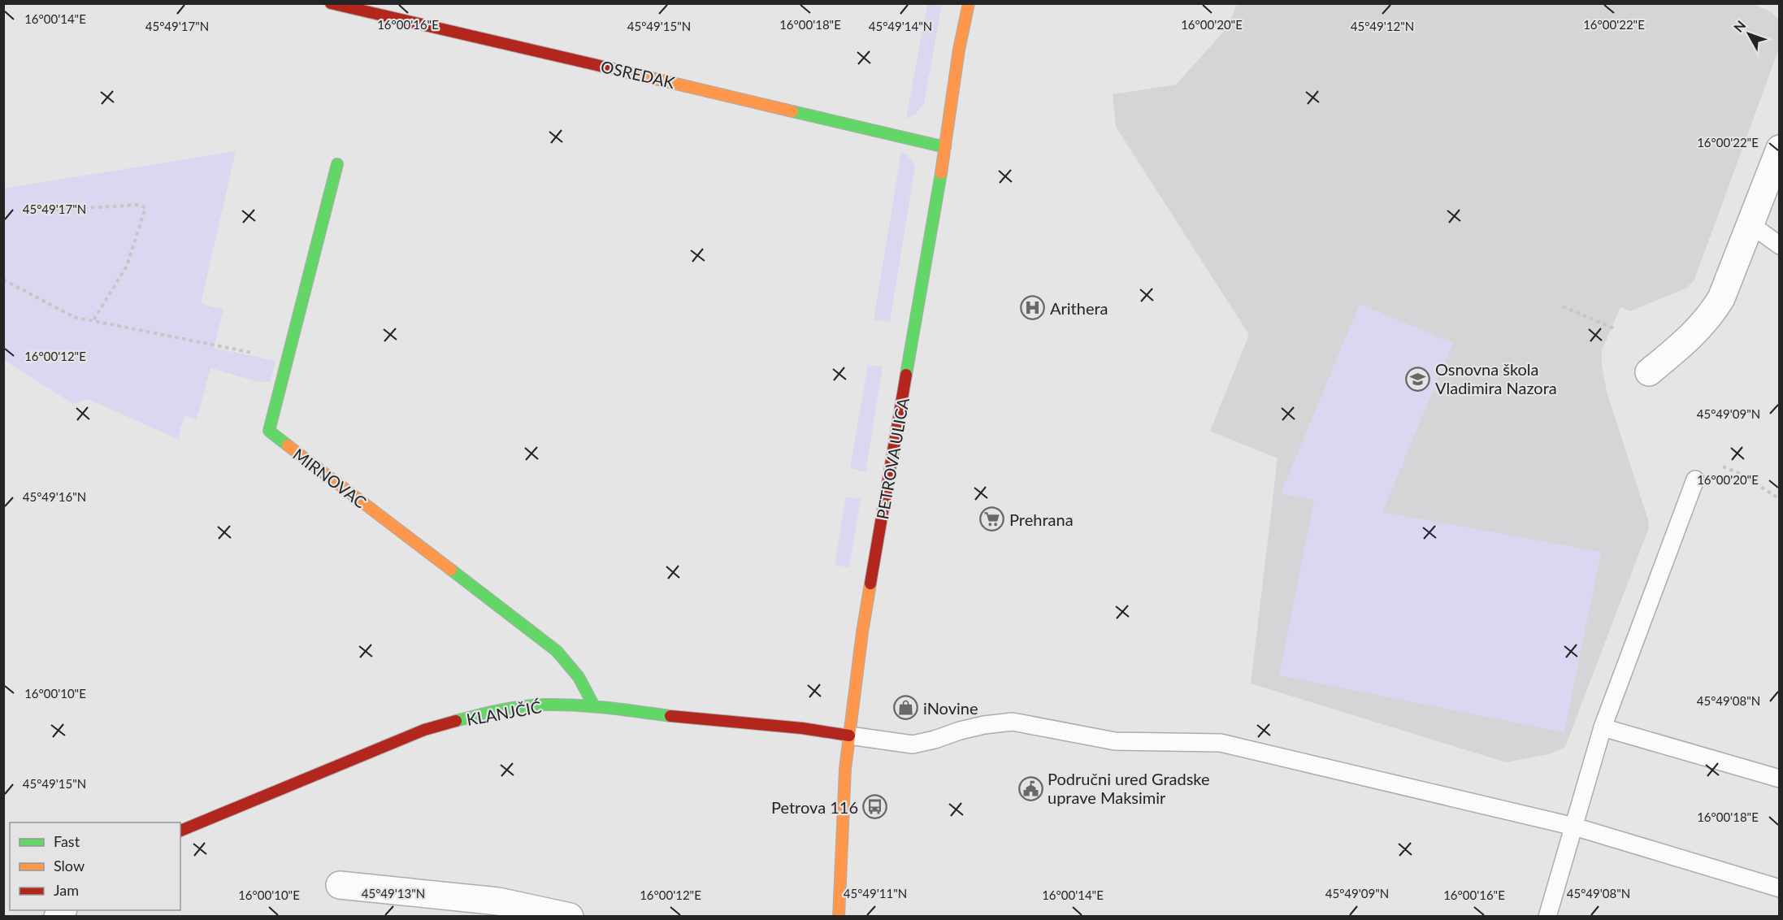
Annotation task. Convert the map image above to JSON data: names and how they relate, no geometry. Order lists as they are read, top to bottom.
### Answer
{
  "streets": {
    "street": [
      "OSREDAK",
      "PETROVA ULICA",
      "MIRNOVAC",
      "KLANJČIĆ"
    ]
  },
  "crossings": [
    ["OSREDAK", "PETROVA ULICA"],
    ["PETROVA ULICA", "KLANJČIĆ"],
    ["MIRNOVAC", "KLANJČIĆ"]
  ],
  "places": {
    "hospital": ["Arithera"],
    "school or university": ["Osnovna škola Vladimira Nazora"],
    "supermarket": ["Prehrana"],
    "shop": ["iNovine"],
    "public building": ["Područni ured Gradske uprave Maksimir"],
    "bus stop": ["Petrova 116"]
  },
  "legend": ["Fast", "Slow", "Jam"],
  "north": "top left",
  "coordinates": [
    "16°00'14\"E",
    "16°00'22\"E",
    "16°00'16\"E",
    "16°00'18\"E",
    "16°00'20\"E",
    "45°49'17\"N",
    "45°49'15\"N",
    "45°49'14\"N",
    "45°49'12\"N",
    "16°00'12\"E",
    "45°49'09\"N",
    "45°49'16\"N",
    "16°00'10\"E",
    "45°49'08\"N",
    "45°49'13\"N",
    "45°49'11\"N"
  ]
}
